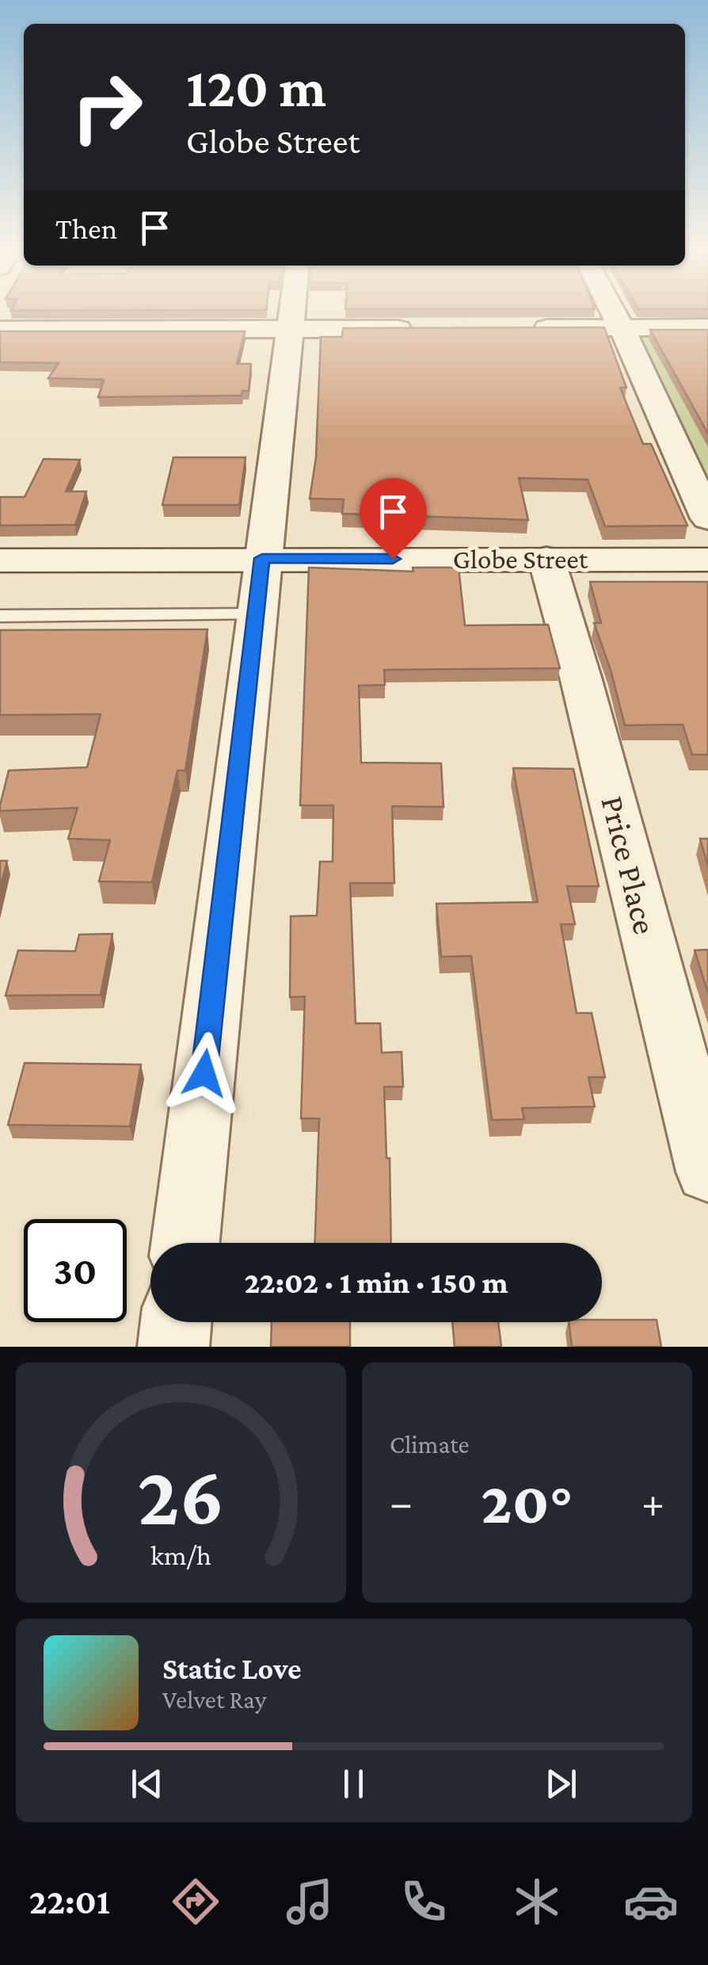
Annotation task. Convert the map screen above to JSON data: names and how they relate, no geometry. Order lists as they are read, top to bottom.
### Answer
{
  "streets": {
    "main road": ["Globe Street"],
    "street": ["Price Place"]
  },
  "crossings": [
    ["Globe Street", "Price Place"]
  ],
  "page": {
    "turn": ["120 m", "Globe Street"],
    "then": "Then",
    "limit": "30",
    "trip": "22:02 · 1 min · 150 m",
    "tile": "Climate",
    "heat": ["−", "20°", "+"],
    "song": ["Static Love", "Velvet Ray"],
    "tabs": "22:01",
    "gauge": ["26", "km/h"]
  }
}
